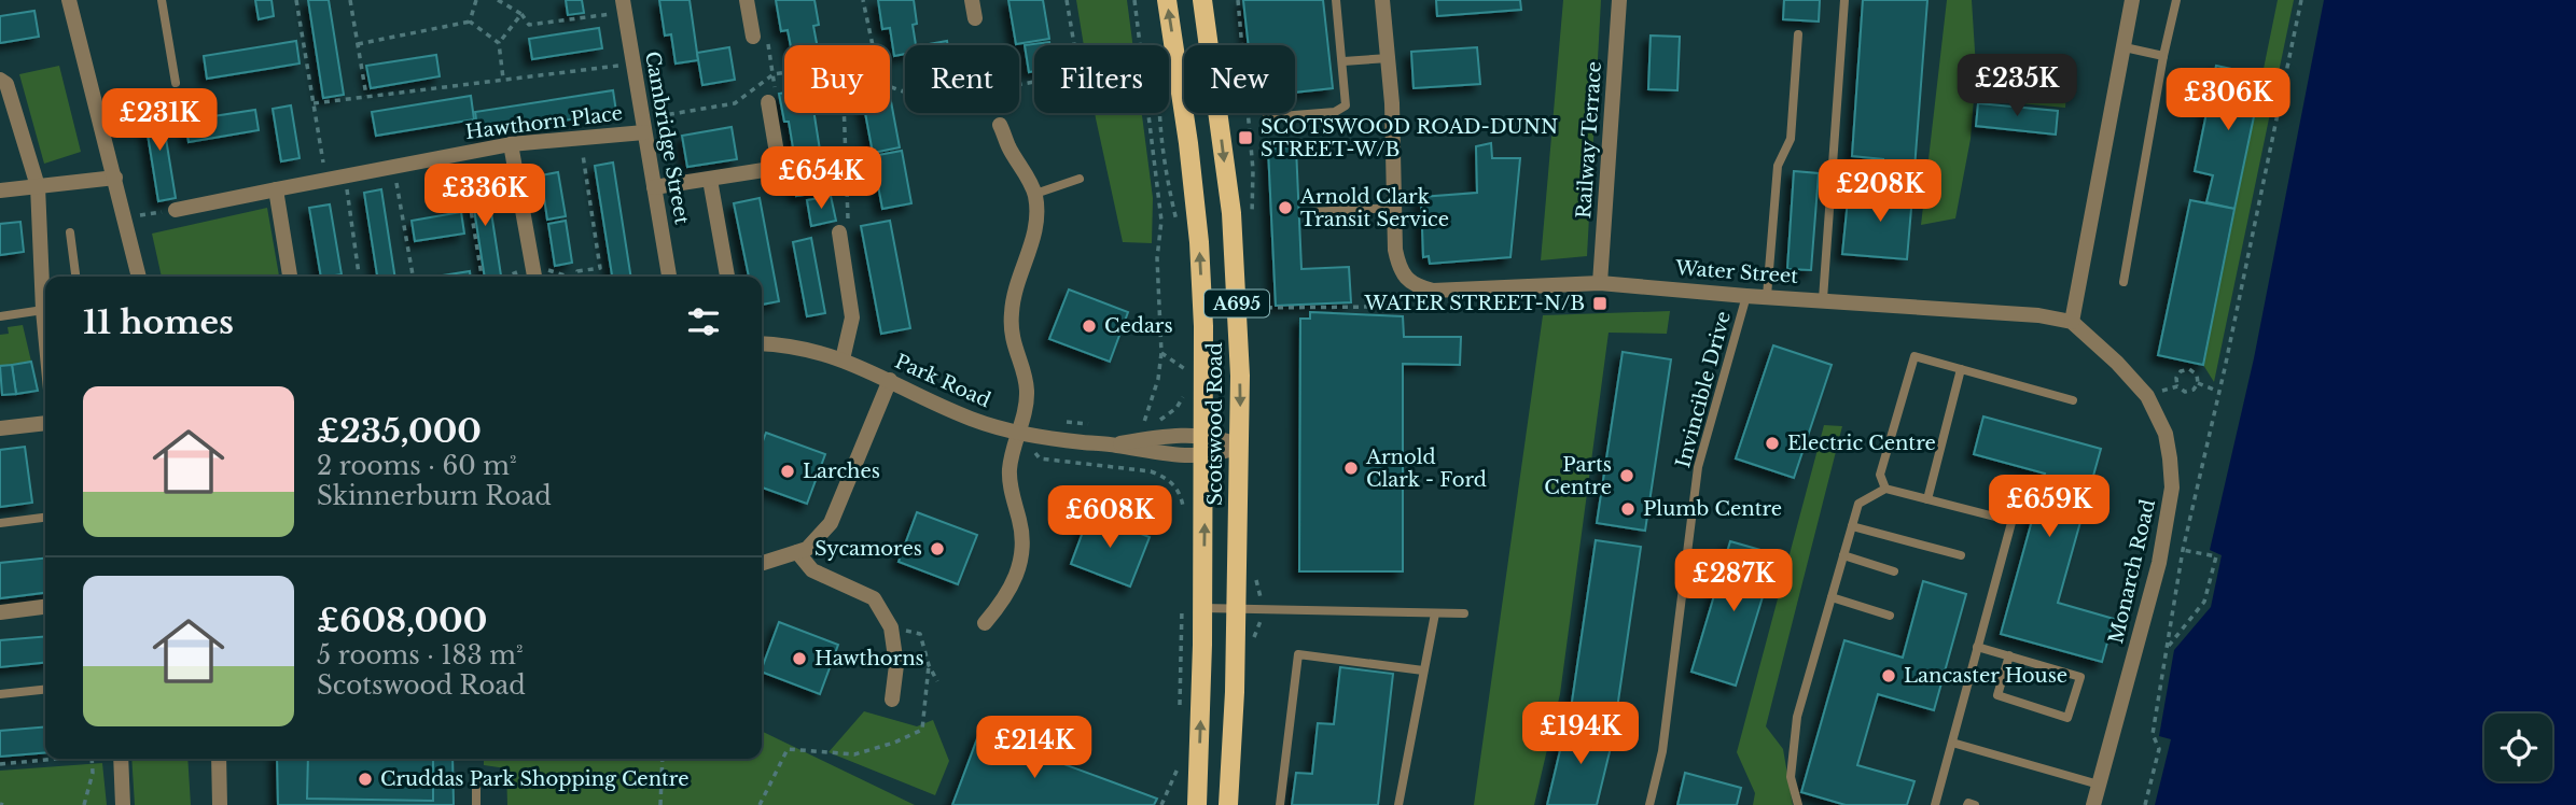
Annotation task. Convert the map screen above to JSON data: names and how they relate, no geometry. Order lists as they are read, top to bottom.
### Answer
{
  "streets": {
    "main road": ["A695", "Scotswood Road"],
    "street": [
      "Hawthorn Place",
      "Cambridge Street",
      "Railway Terrace",
      "Water Street",
      "Park Road",
      "Monarch Road"
    ],
    "lane": ["Invincible Drive"]
  },
  "crossings": [
    ["Hawthorn Place", "Cambridge Street"],
    ["Railway Terrace", "Water Street"],
    ["Water Street", "Invincible Drive"],
    ["Water Street", "Monarch Road"],
    ["Park Road", "Scotswood Road"]
  ],
  "places": {
    "transit": ["SCOTSWOOD ROAD-DUNN STREET-W/B", "WATER STREET-N/B"],
    "other": [
      "Arnold Clark Transit Service",
      "Cedars",
      "Electric Centre",
      "Arnold Clark - Ford",
      "Larches",
      "Parts Centre",
      "Plumb Centre",
      "Sycamores",
      "Hawthorns",
      "Lancaster House",
      "Cruddas Park Shopping Centre"
    ]
  },
  "page": {
    "chip": [
      "Buy",
      "Rent",
      "Filters",
      "New"
    ],
    "price": [
      "£235K",
      "£306K",
      "£231K",
      "£654K",
      "£208K",
      "£336K",
      "£659K",
      "£608K",
      "£287K",
      "£194K",
      "£214K"
    ],
    "heading": "11 homes",
    "list": [
      {
        "name": "£235,000",
        "note": "2 rooms · 60 m² · Skinnerburn Road"
      },
      {
        "name": "£608,000",
        "note": "5 rooms · 183 m² · Scotswood Road"
      }
    ]
  }
}
